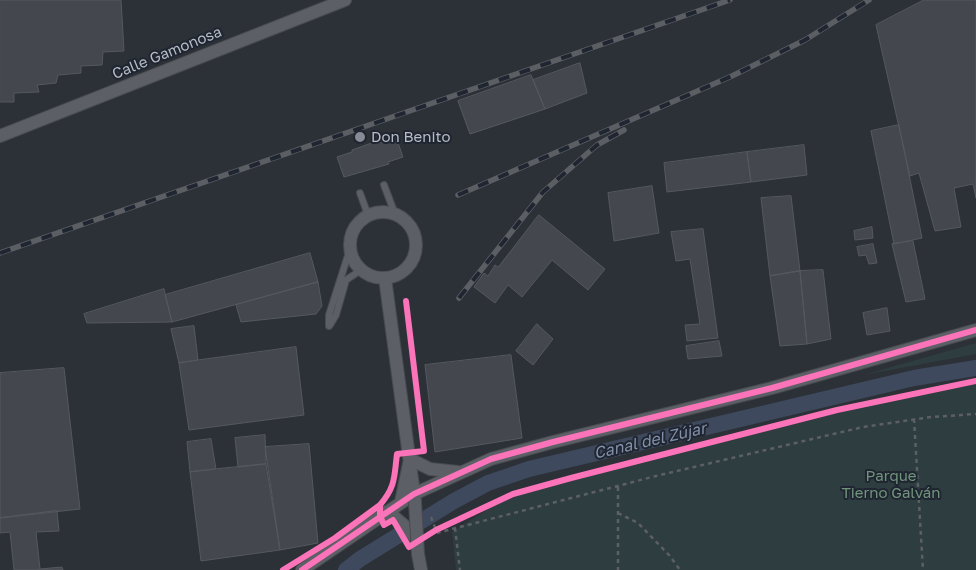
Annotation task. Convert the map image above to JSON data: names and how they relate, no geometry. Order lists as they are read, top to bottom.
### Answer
{
  "streets": {
    "street": ["Calle Gamonosa"]
  },
  "water": ["Canal del Zújar"],
  "parks": ["Parque Tierno Galván"],
  "places": ["Don Benito"]
}
